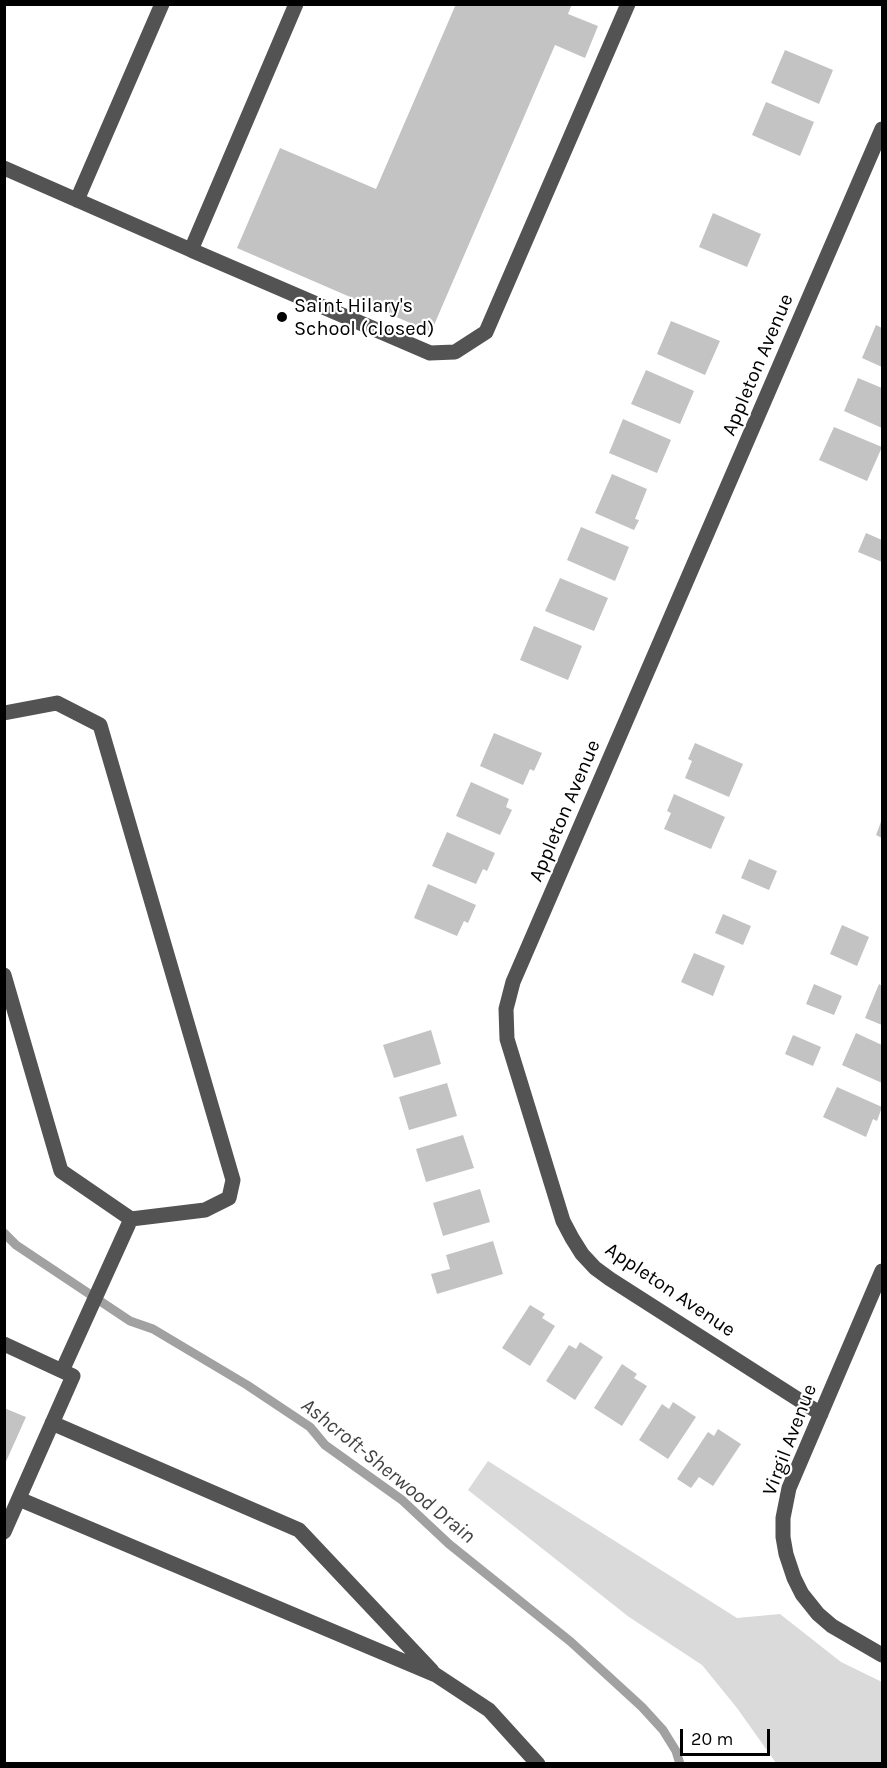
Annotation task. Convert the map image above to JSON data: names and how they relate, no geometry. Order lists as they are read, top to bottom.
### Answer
{
  "streets": {
    "street": ["Appleton Avenue", "Virgil Avenue"]
  },
  "crossings": [
    ["Appleton Avenue", "Virgil Avenue"]
  ],
  "water": ["Ashcroft-Sherwood Drain"],
  "places": ["Saint Hilary's School (closed)"],
  "scale_bar": "20 m"
}
